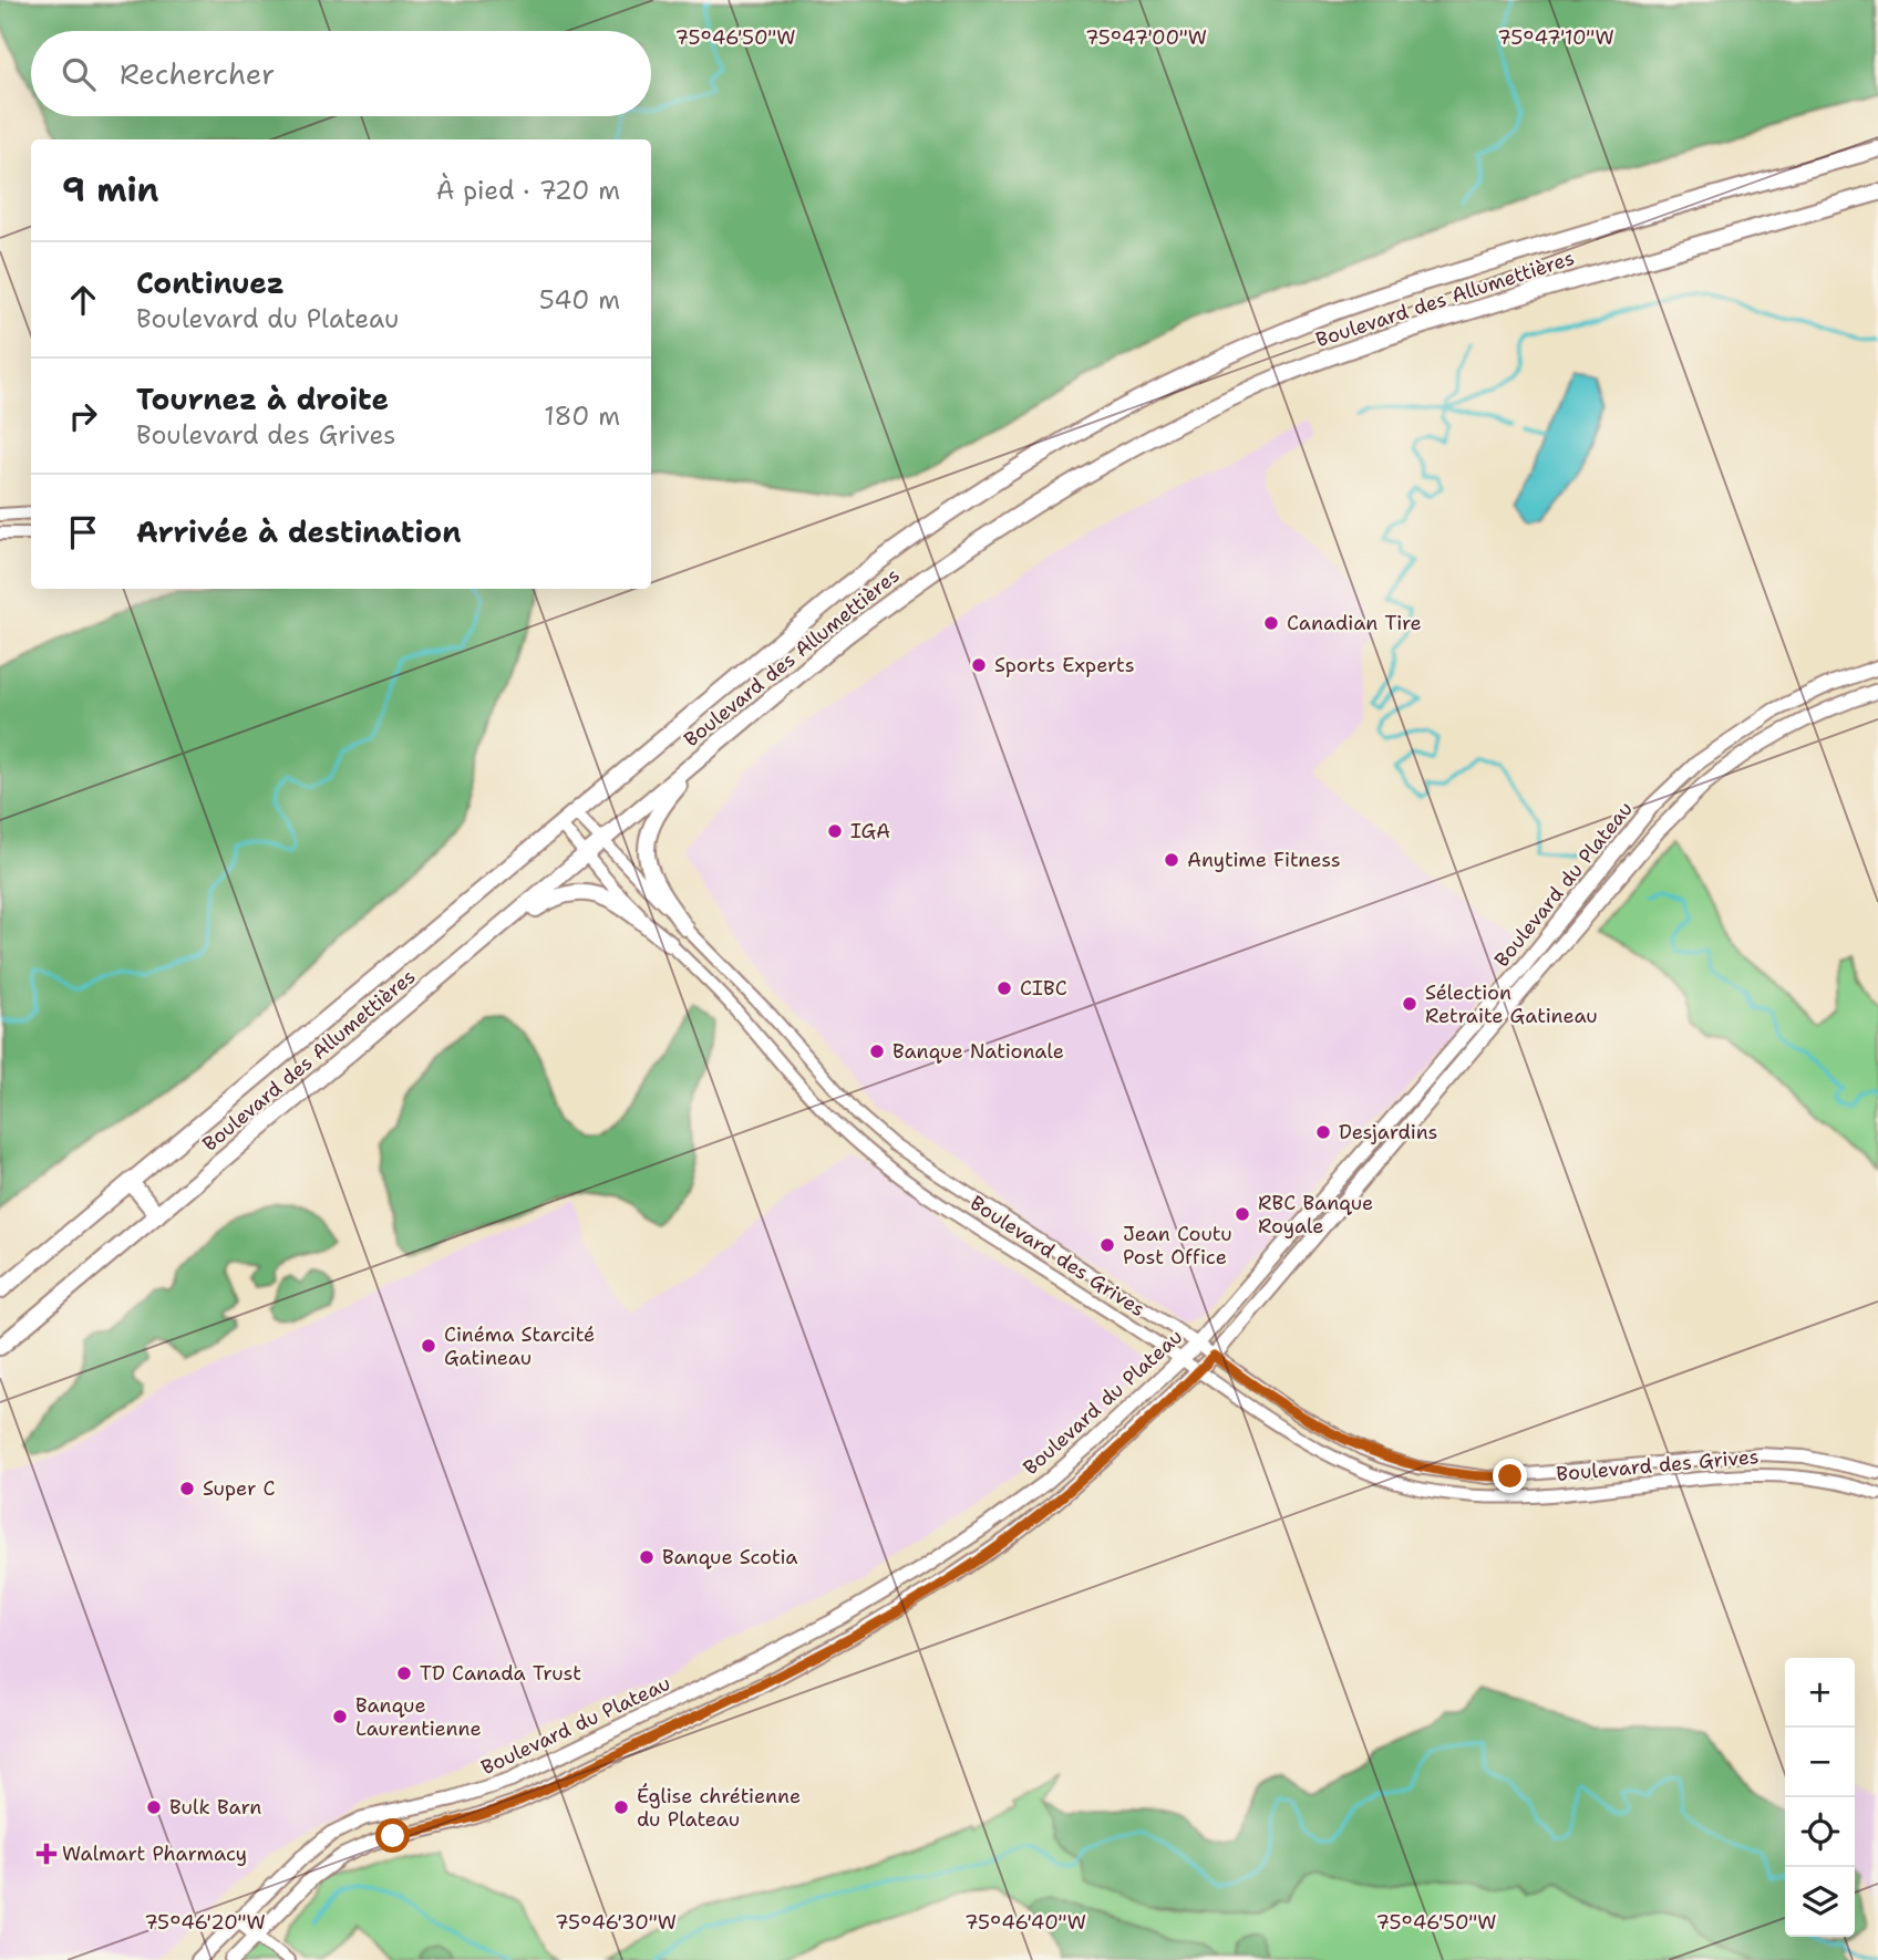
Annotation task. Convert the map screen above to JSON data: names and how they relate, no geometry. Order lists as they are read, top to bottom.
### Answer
{
  "streets": {
    "highway": ["Boulevard des Allumettières"],
    "main road": ["Boulevard du Plateau"],
    "street": ["Boulevard des Grives"]
  },
  "crossings": [
    ["Boulevard des Allumettières", "Boulevard des Grives"],
    ["Boulevard du Plateau", "Boulevard des Grives"]
  ],
  "places": {
    "other": [
      "Canadian Tire",
      "Sports Experts",
      "IGA",
      "Anytime Fitness",
      "CIBC",
      "Sélection Retraite Gatineau",
      "Banque Nationale",
      "Desjardins",
      "RBC Banque Royale",
      "Jean Coutu Post Office",
      "Cinéma Starcité Gatineau",
      "Super C",
      "Banque Scotia",
      "TD Canada Trust",
      "Banque Laurentienne",
      "Bulk Barn",
      "Église chrétienne du Plateau"
    ],
    "health": ["Walmart Pharmacy"]
  },
  "page": {
    "search": "Rechercher",
    "heading": ["9 min", "À pied · 720 m"],
    "list": [
      ["Continuez", "Boulevard du Plateau", "540 m"],
      ["Tournez à droite", "Boulevard des Grives", "180 m"],
      "Arrivée à destination"
    ],
    "map_buttons": ["+", "−"]
  },
  "coordinates": [
    "75°47'10\"W",
    "75°46'50\"W",
    "75°47'00\"W",
    "75°46'20\"W",
    "75°46'30\"W",
    "75°46'40\"W"
  ]
}
